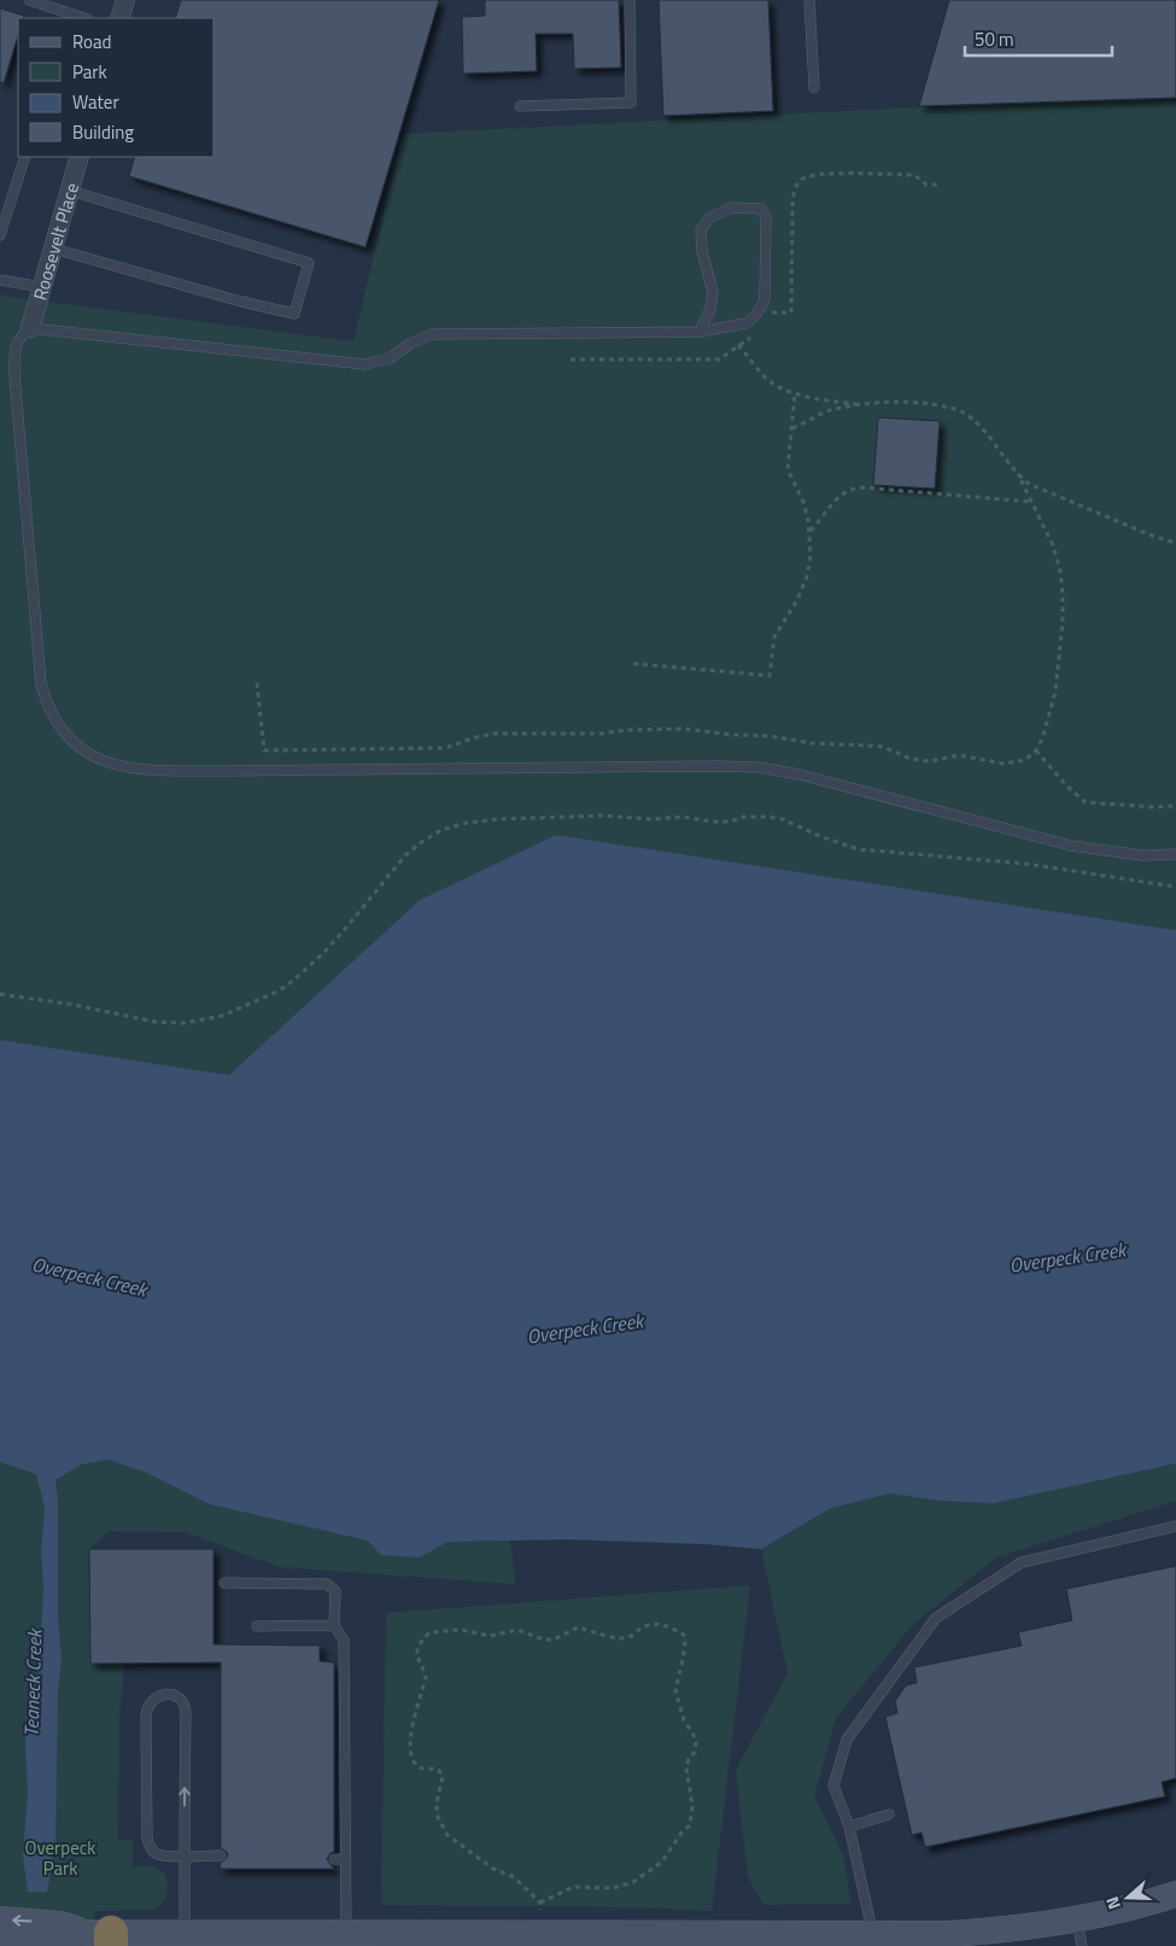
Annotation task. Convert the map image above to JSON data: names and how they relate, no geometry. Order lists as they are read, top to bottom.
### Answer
{
  "streets": {
    "street": ["Roosevelt Place"]
  },
  "water": ["Overpeck Creek", "Teaneck Creek"],
  "parks": ["Overpeck Park"],
  "legend": [
    "Road",
    "Park",
    "Water",
    "Building"
  ],
  "scale_bar": "50 m",
  "north": "left"
}
